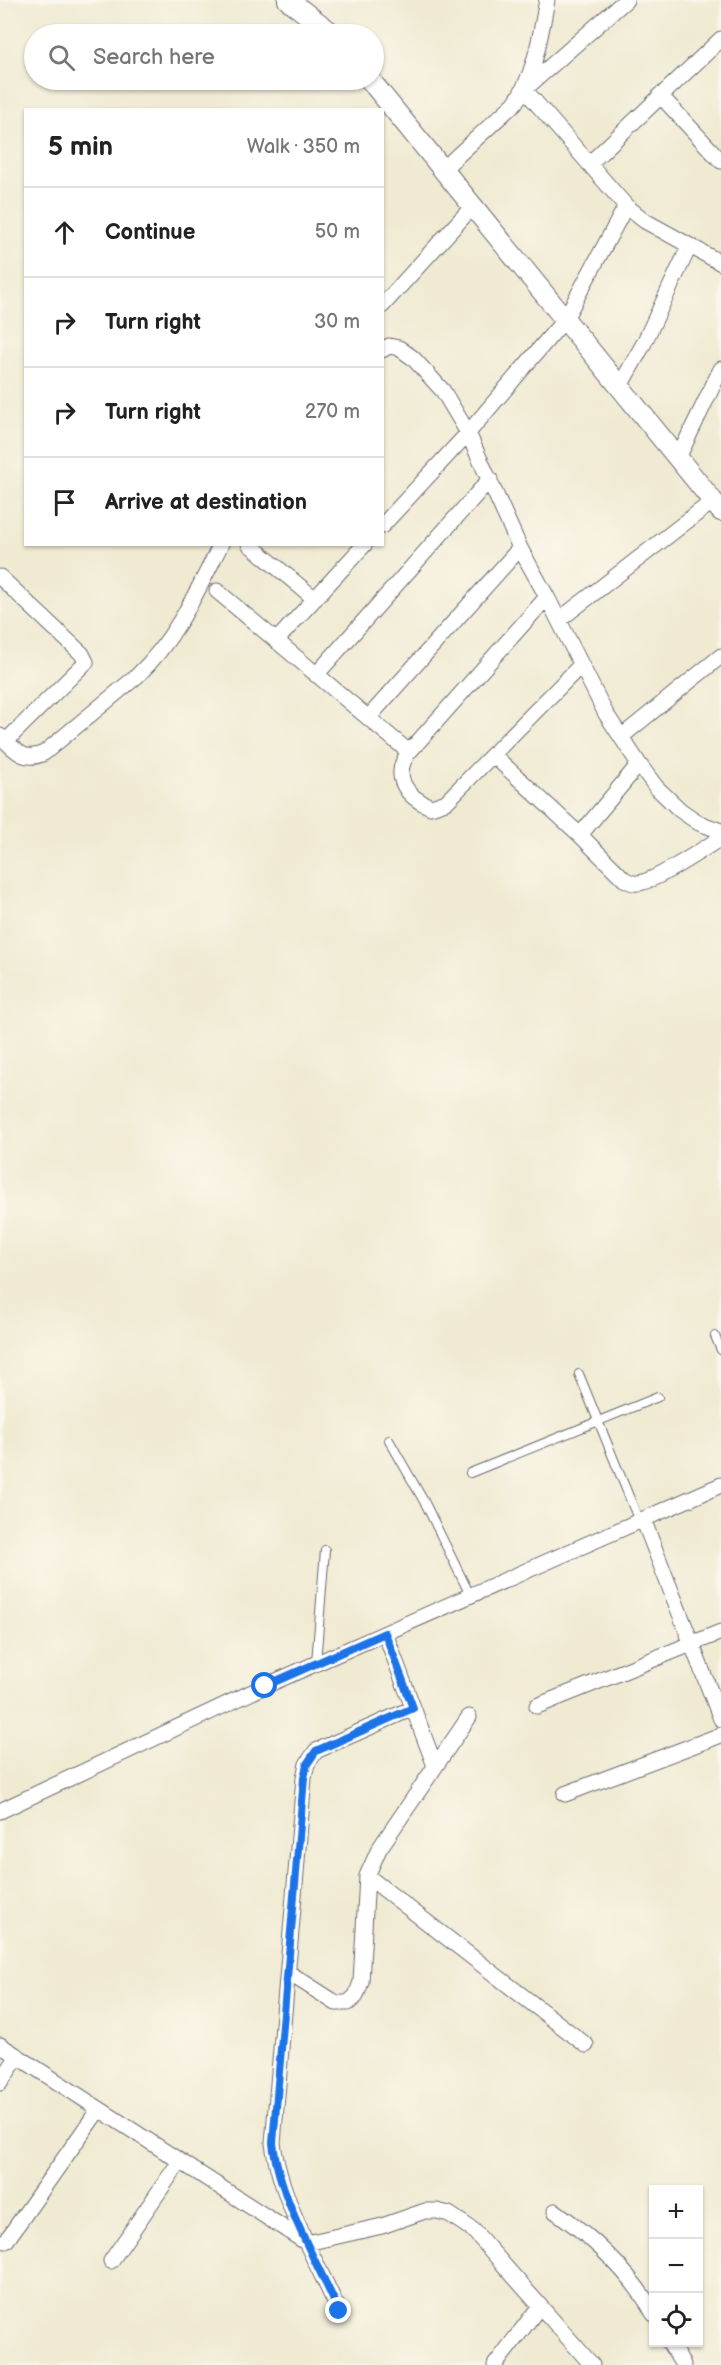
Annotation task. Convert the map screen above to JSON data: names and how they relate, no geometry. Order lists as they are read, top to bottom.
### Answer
{
  "page": {
    "search": "Search here",
    "heading": ["5 min", "Walk · 350 m"],
    "list": [
      ["Continue", "50 m"],
      ["Turn right", "30 m"],
      ["Turn right", "270 m"],
      "Arrive at destination"
    ],
    "map_buttons": ["+", "−"]
  }
}
